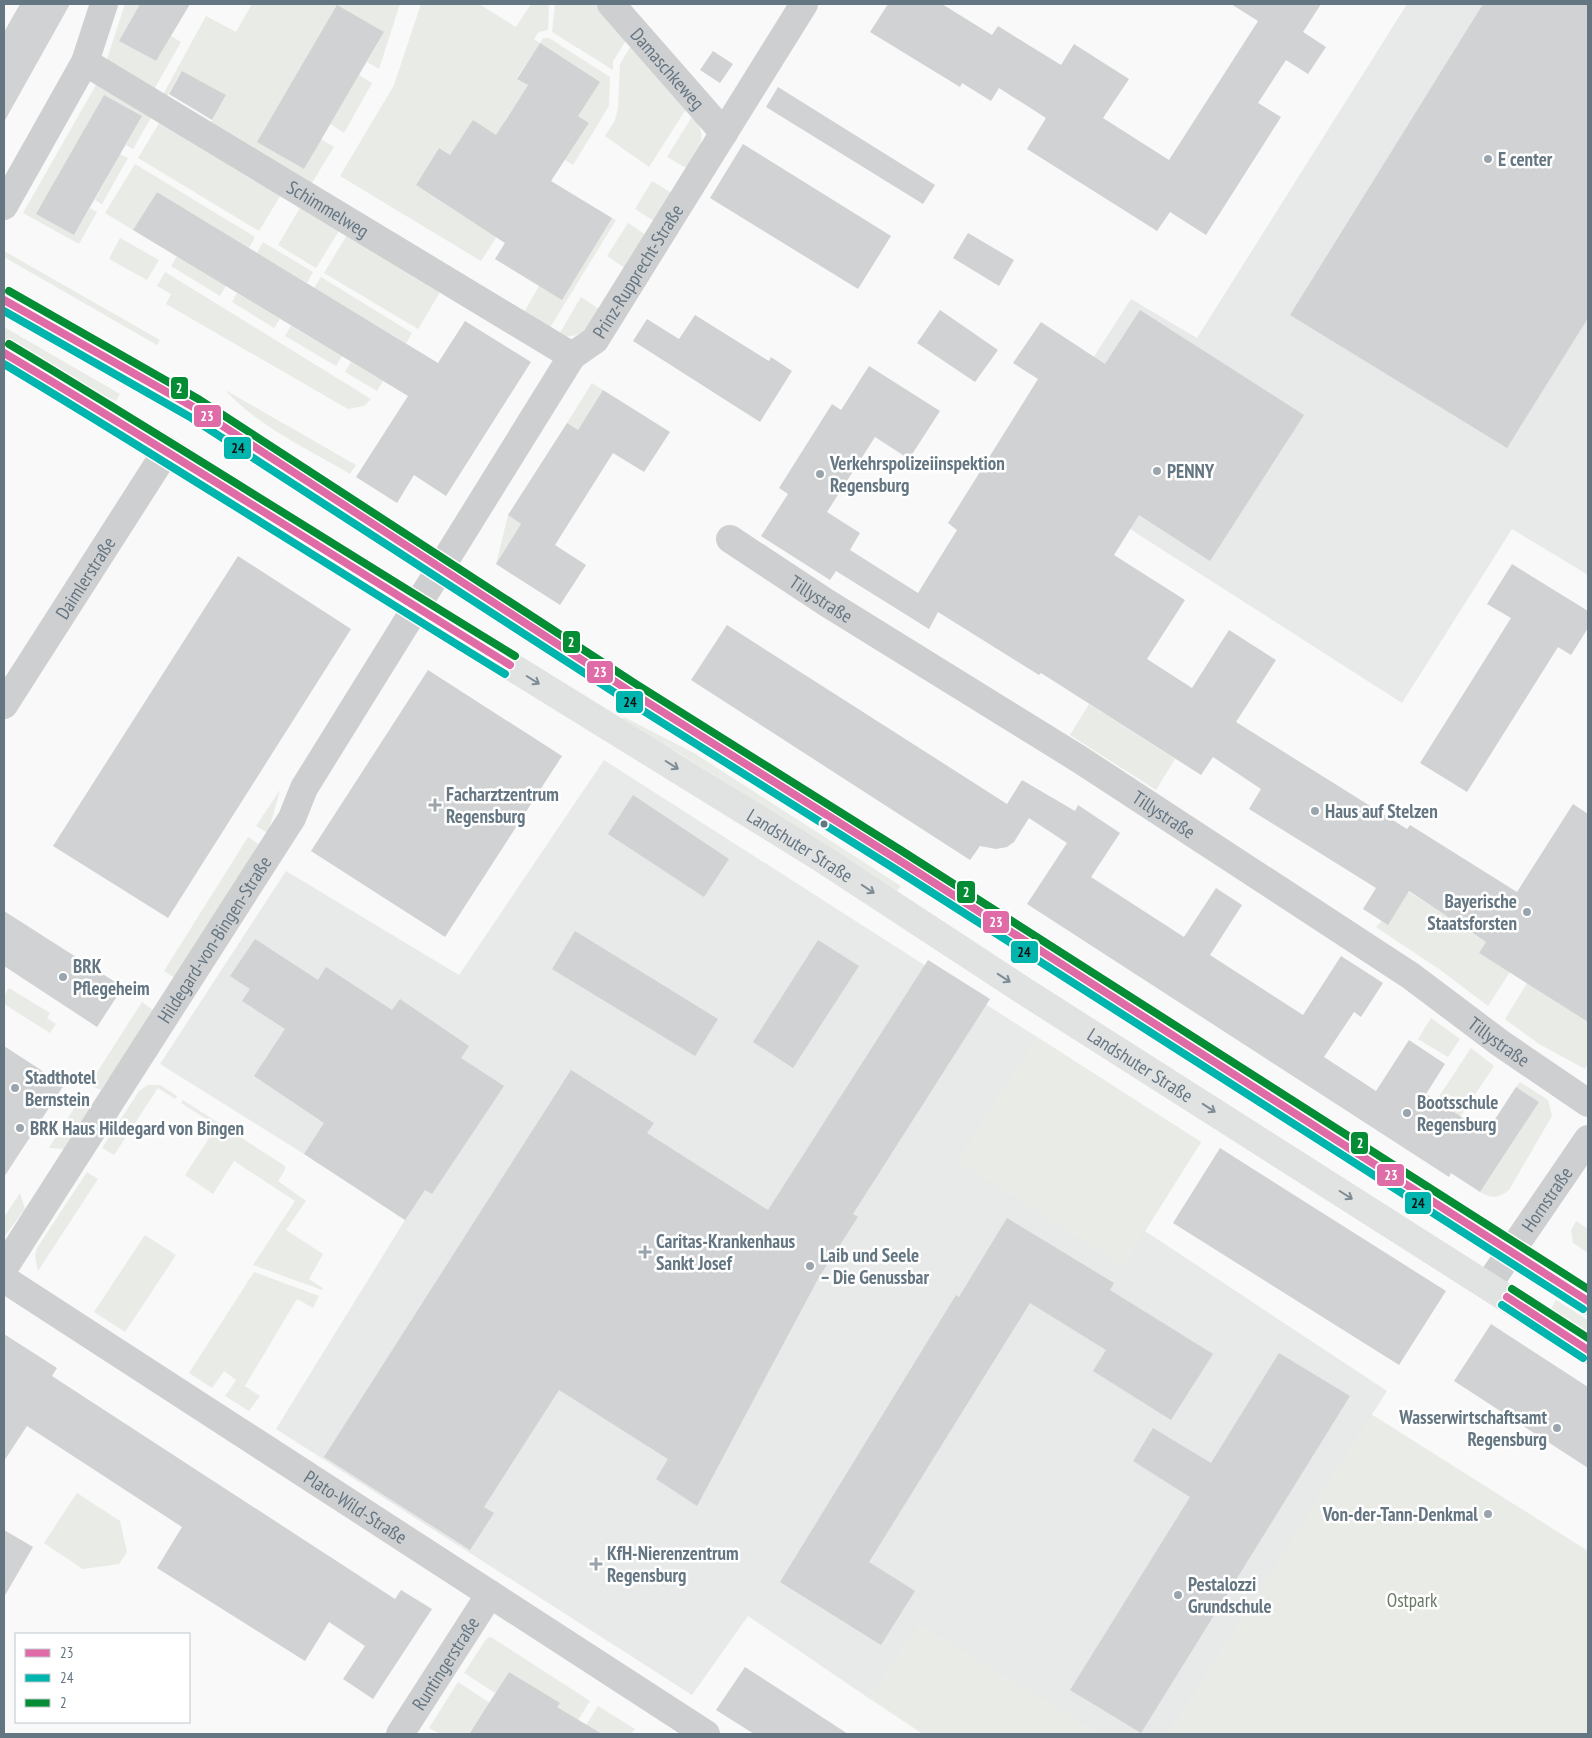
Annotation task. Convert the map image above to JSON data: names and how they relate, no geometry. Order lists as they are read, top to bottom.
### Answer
{
  "streets": {
    "main road": ["Landshuter Straße"],
    "street": [
      "Damaschkeweg",
      "Schimmelweg",
      "Prinz-Rupprecht-Straße",
      "Daimlerstraße",
      "Tillystraße",
      "Hildegard-von-Bingen-Straße",
      "Hornstraße",
      "Plato-Wild-Straße",
      "Runtingerstraße"
    ]
  },
  "crossings": [
    ["Damaschkeweg", "Prinz-Rupprecht-Straße"],
    ["Schimmelweg", "Prinz-Rupprecht-Straße"],
    ["Prinz-Rupprecht-Straße", "Landshuter Straße"],
    ["Prinz-Rupprecht-Straße", "Hildegard-von-Bingen-Straße"],
    ["Daimlerstraße", "Landshuter Straße"],
    ["Landshuter Straße", "Hildegard-von-Bingen-Straße"],
    ["Landshuter Straße", "Hornstraße"],
    ["Plato-Wild-Straße", "Runtingerstraße"]
  ],
  "parks": ["Ostpark"],
  "places": {
    "other": [
      "E center",
      "PENNY",
      "Verkehrspolizeiinspektion Regensburg",
      "Haus auf Stelzen",
      "Bayerische Staatsforsten",
      "BRK Pflegeheim",
      "Stadthotel Bernstein",
      "Bootsschule Regensburg",
      "BRK Haus Hildegard von Bingen",
      "Laib und Seele – Die Genussbar",
      "Wasserwirtschaftsamt Regensburg",
      "Von-der-Tann-Denkmal",
      "Pestalozzi Grundschule"
    ],
    "health": ["Facharztzentrum Regensburg", "Caritas-Krankenhaus Sankt Josef", "KfH-Nierenzentrum Regensburg"]
  },
  "lines": ["transit line 2", "transit line 23", "transit line 24"],
  "legend": ["23", "24", "2"]
}
